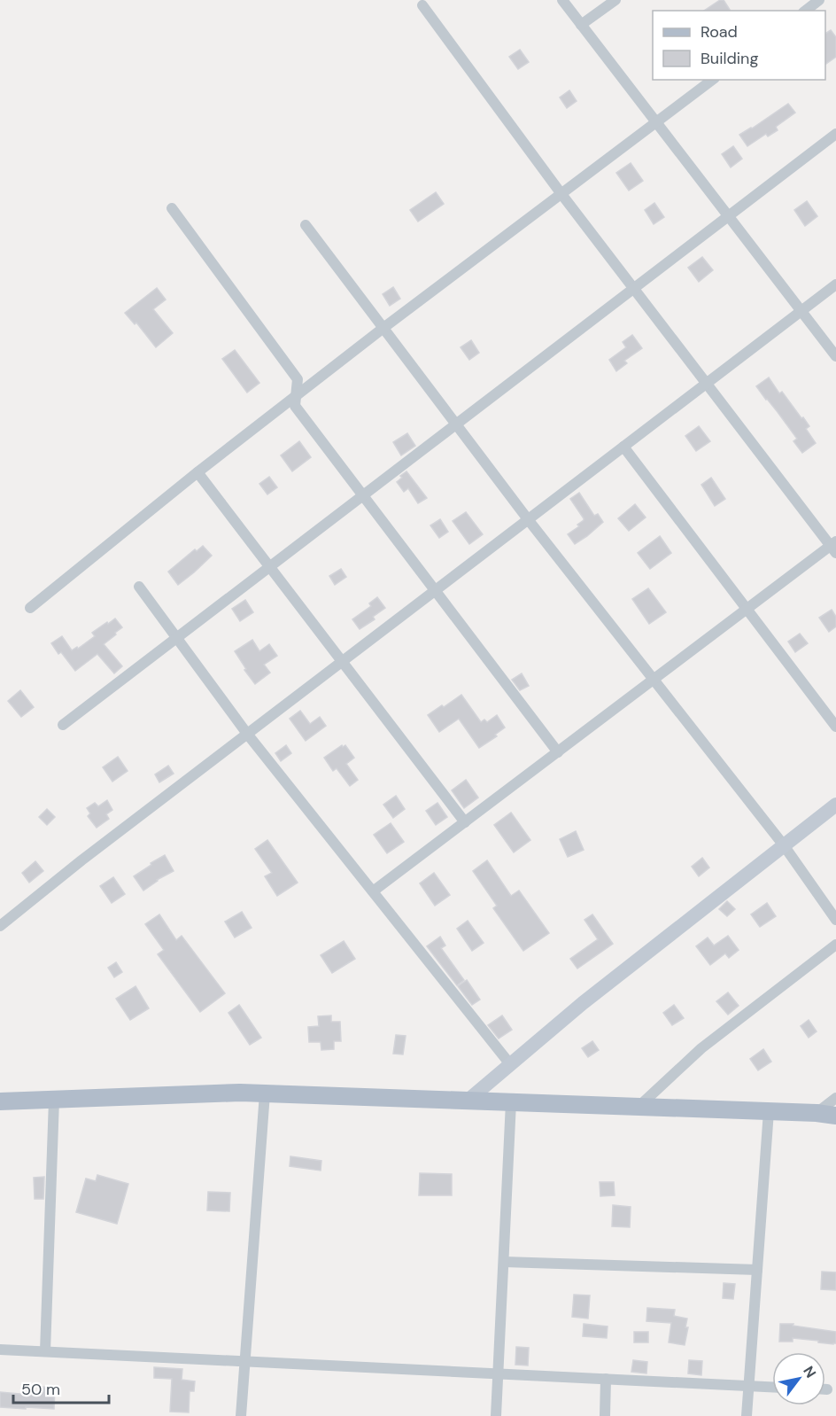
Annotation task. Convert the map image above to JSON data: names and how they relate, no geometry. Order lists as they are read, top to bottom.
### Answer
{
  "legend": ["Road", "Building"],
  "scale_bar": "50 m",
  "north": "top right"
}
